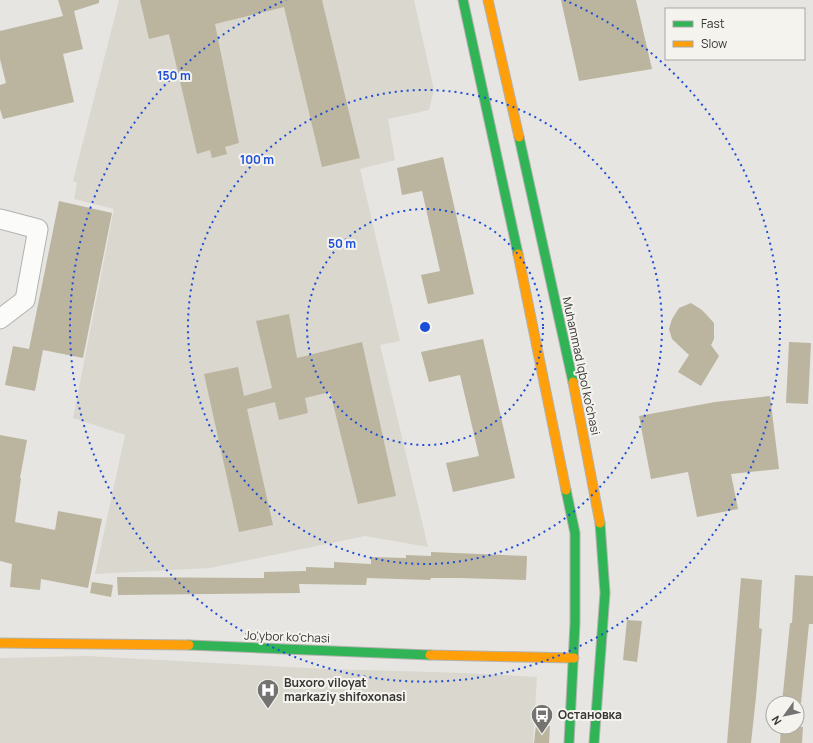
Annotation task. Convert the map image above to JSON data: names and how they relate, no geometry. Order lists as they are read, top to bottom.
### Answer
{
  "streets": {
    "main road": ["Muhammad Iqbol ko'chasi", "Jo'ybor ko'chasi"]
  },
  "places": {
    "hospital": ["Buxoro viloyat markaziy shifoxonasi"],
    "bus stop": ["Остановка"]
  },
  "legend": ["Fast", "Slow"],
  "north": "bottom left",
  "rings": ["150 m", "100 m", "50 m"]
}
